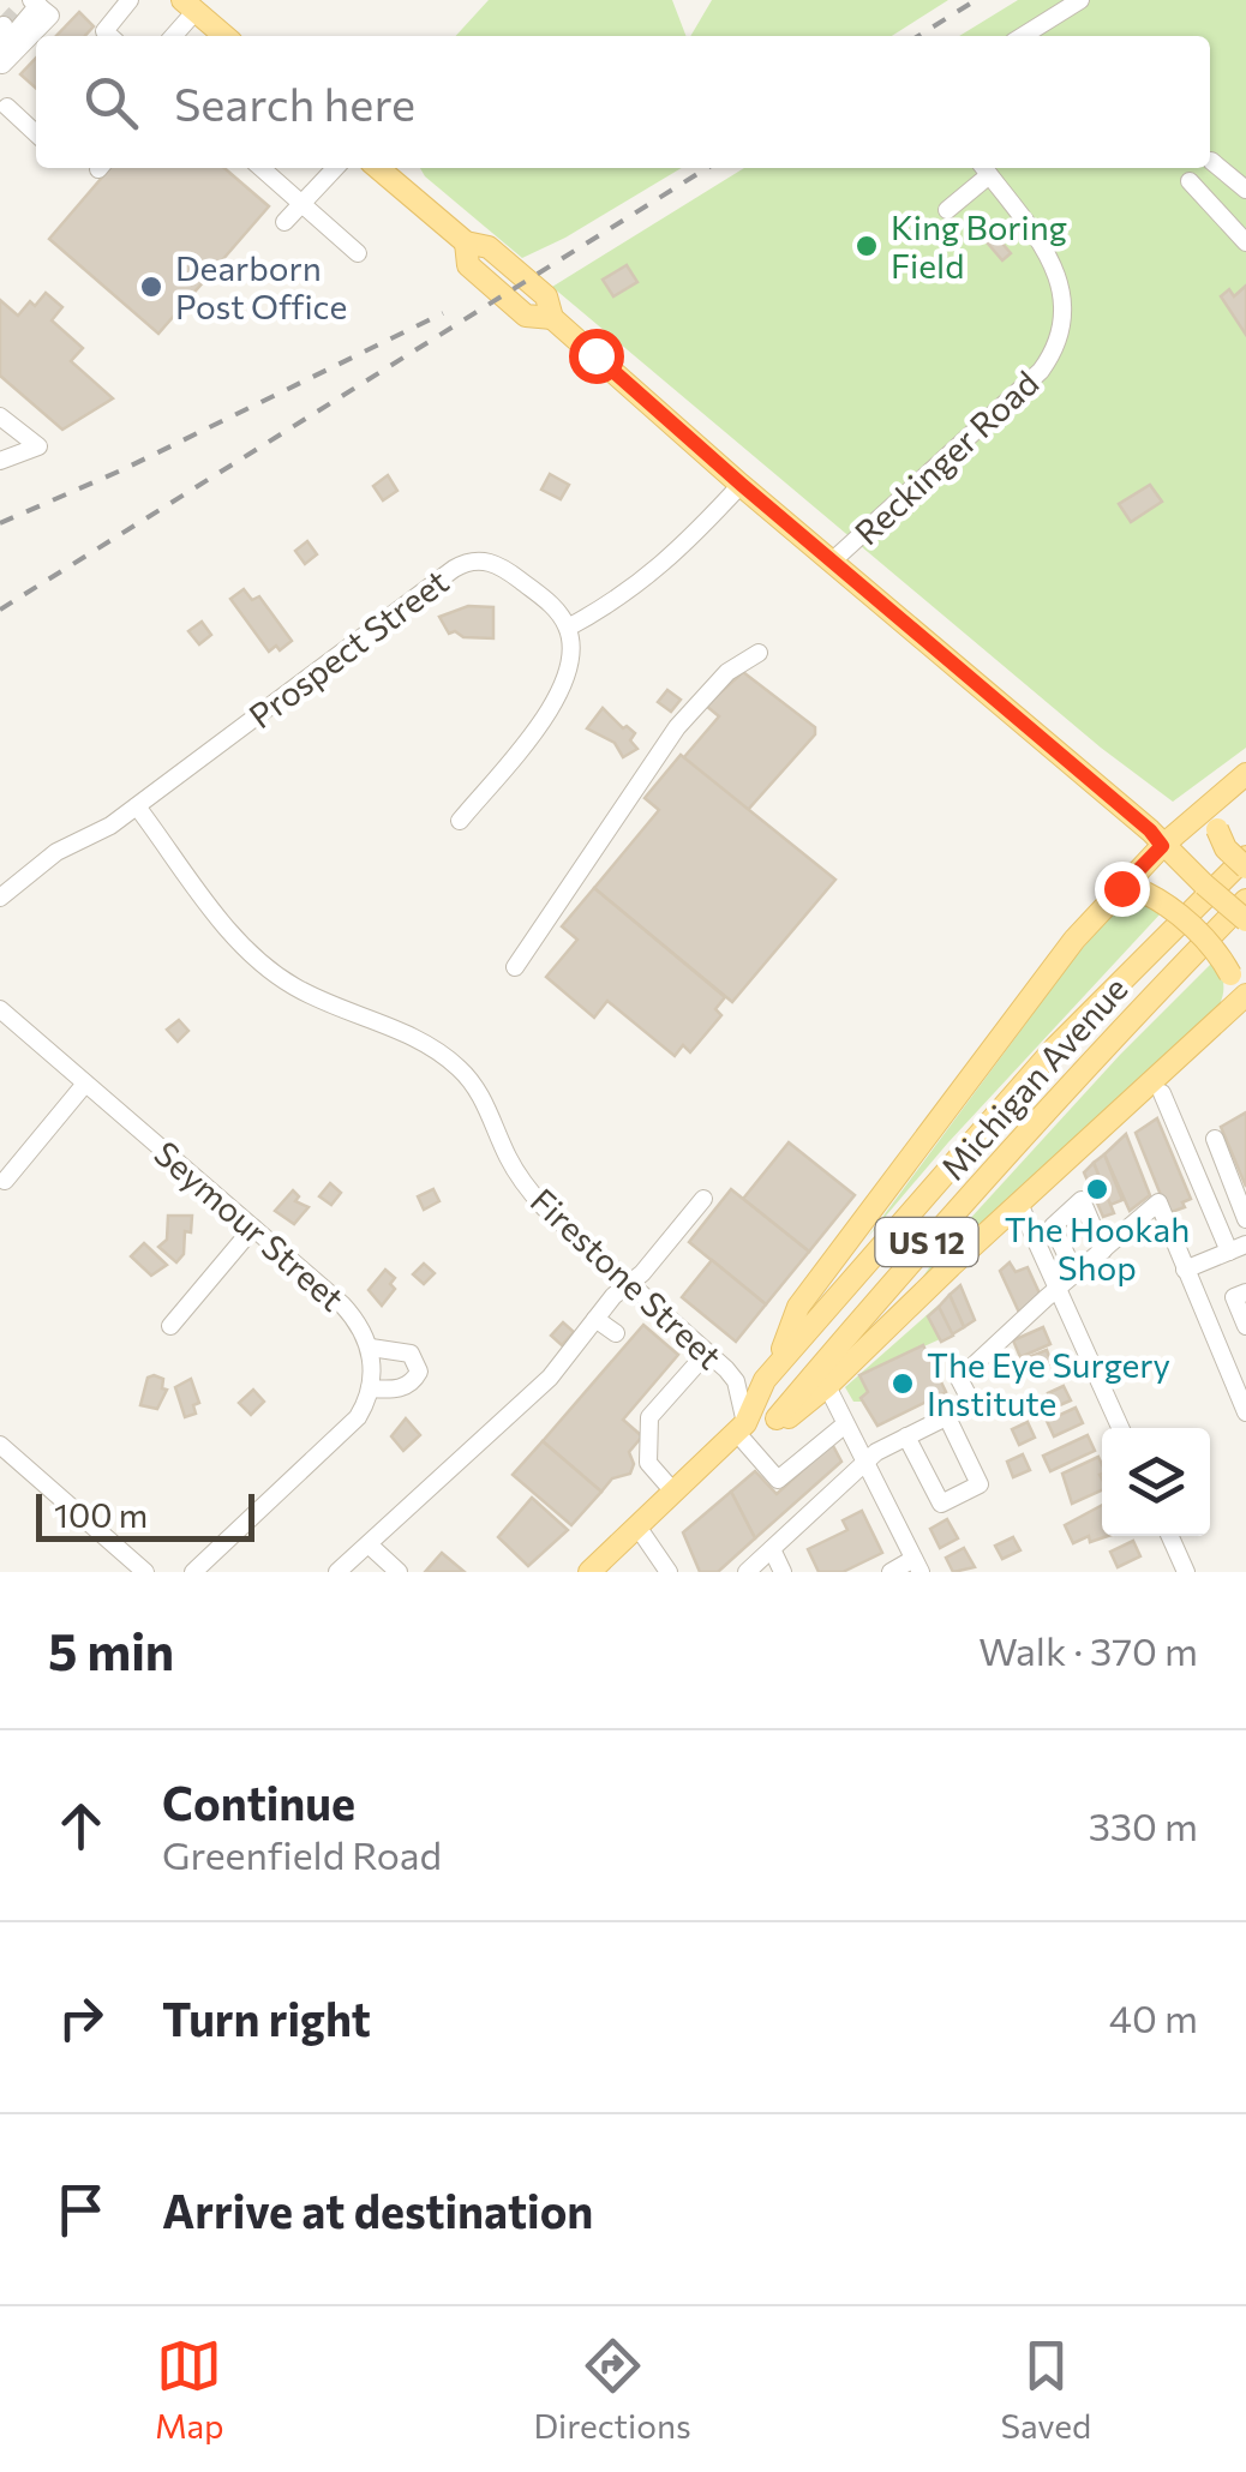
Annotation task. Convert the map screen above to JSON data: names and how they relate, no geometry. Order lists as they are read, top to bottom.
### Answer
{
  "streets": {
    "main road": ["Michigan Avenue", "US 12"],
    "street": [
      "Reckinger Road",
      "Prospect Street",
      "Seymour Street",
      "Firestone Street"
    ]
  },
  "crossings": [
    ["Prospect Street", "Firestone Street"],
    ["Michigan Avenue", "Firestone Street"]
  ],
  "places": [
    "King Boring Field",
    "Dearborn Post Office",
    "The Hookah Shop",
    "The Eye Surgery Institute"
  ],
  "scale_bar": "100 m",
  "page": {
    "search": "Search here",
    "scale": "100 m",
    "heading": ["5 min", "Walk · 370 m"],
    "list": [
      ["Continue", "Greenfield Road", "330 m"],
      ["Turn right", "40 m"],
      "Arrive at destination"
    ],
    "nav": ["Map", "Directions", "Saved"]
  }
}
